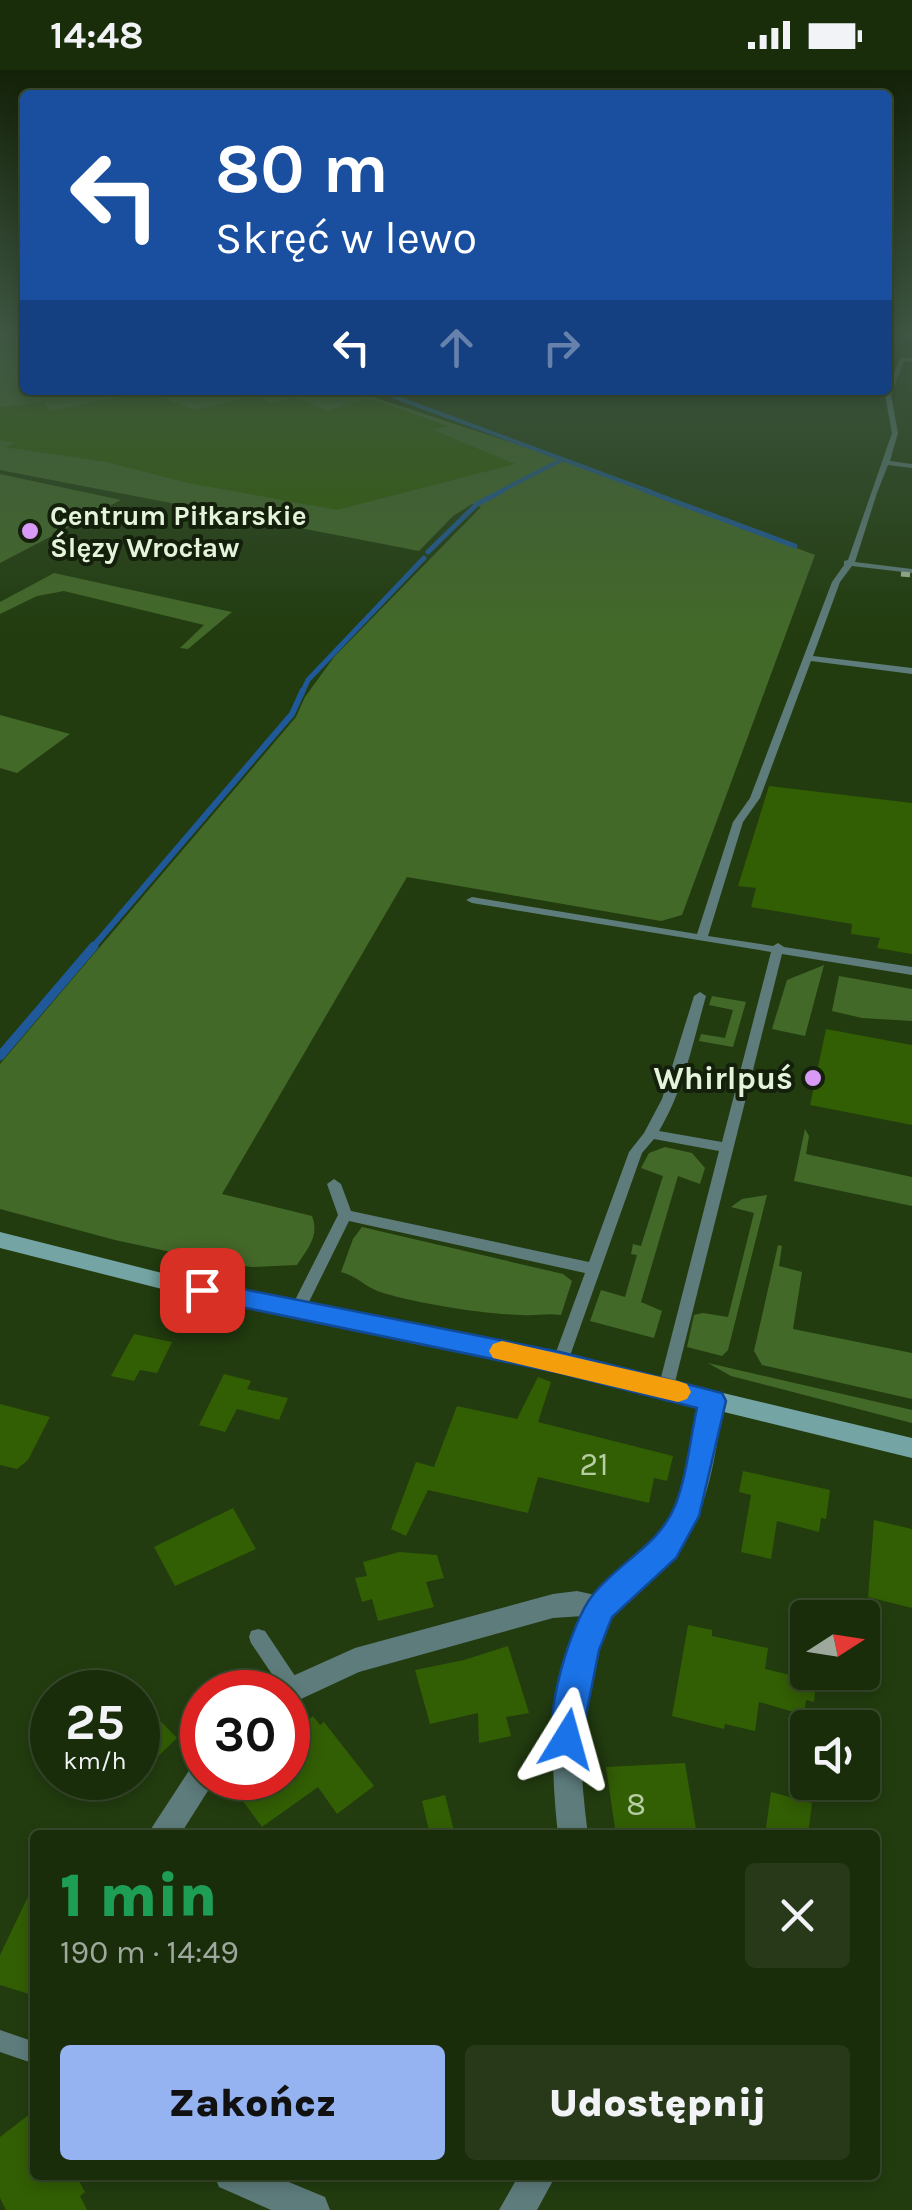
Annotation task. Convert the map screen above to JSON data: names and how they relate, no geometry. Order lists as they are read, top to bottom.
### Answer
{
  "places": ["Centrum Piłkarskie Ślęzy Wrocław", "Whirlpuś"],
  "house_numbers": ["21", "8"],
  "north": "right",
  "page": {
    "status": "14:48",
    "turn": ["80 m", "Skręć w lewo"],
    "speed": "25 km/h",
    "limit": "30",
    "heading": ["1 min", "190 m · 14:49"],
    "buttons": ["Zakończ", "Udostępnij"]
  }
}
